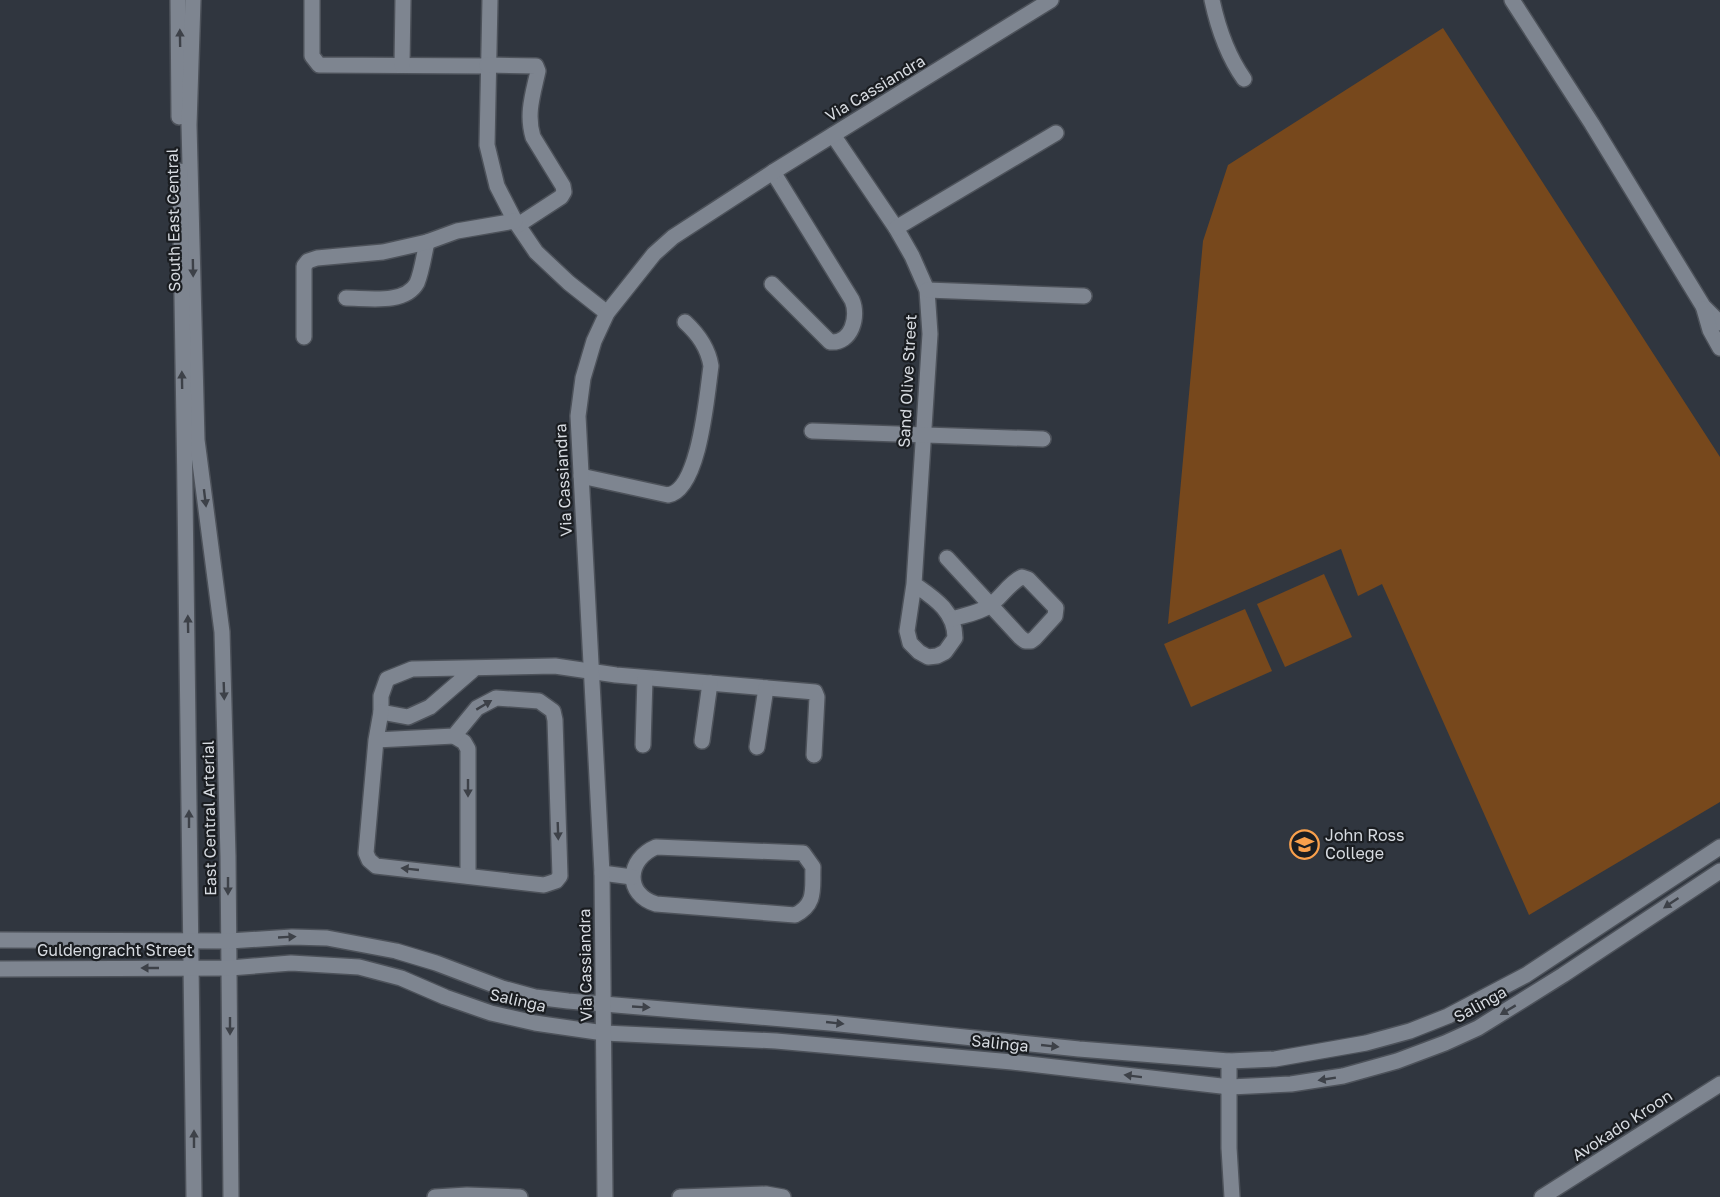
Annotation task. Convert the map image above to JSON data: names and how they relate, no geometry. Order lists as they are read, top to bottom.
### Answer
{
  "streets": {
    "street": [
      "Via Cassiandra",
      "South East Central",
      "Sand Olive Street",
      "East Central Arterial",
      "Guldengracht Street",
      "Salinga",
      "Avokado Kroon"
    ]
  },
  "crossings": [
    ["Via Cassiandra", "Sand Olive Street"],
    ["Via Cassiandra", "Salinga"],
    ["South East Central", "East Central Arterial"],
    ["East Central Arterial", "Guldengracht Street"],
    ["East Central Arterial", "Salinga"],
    ["Guldengracht Street", "Salinga"]
  ],
  "places": {
    "school or university": ["John Ross College"]
  }
}
